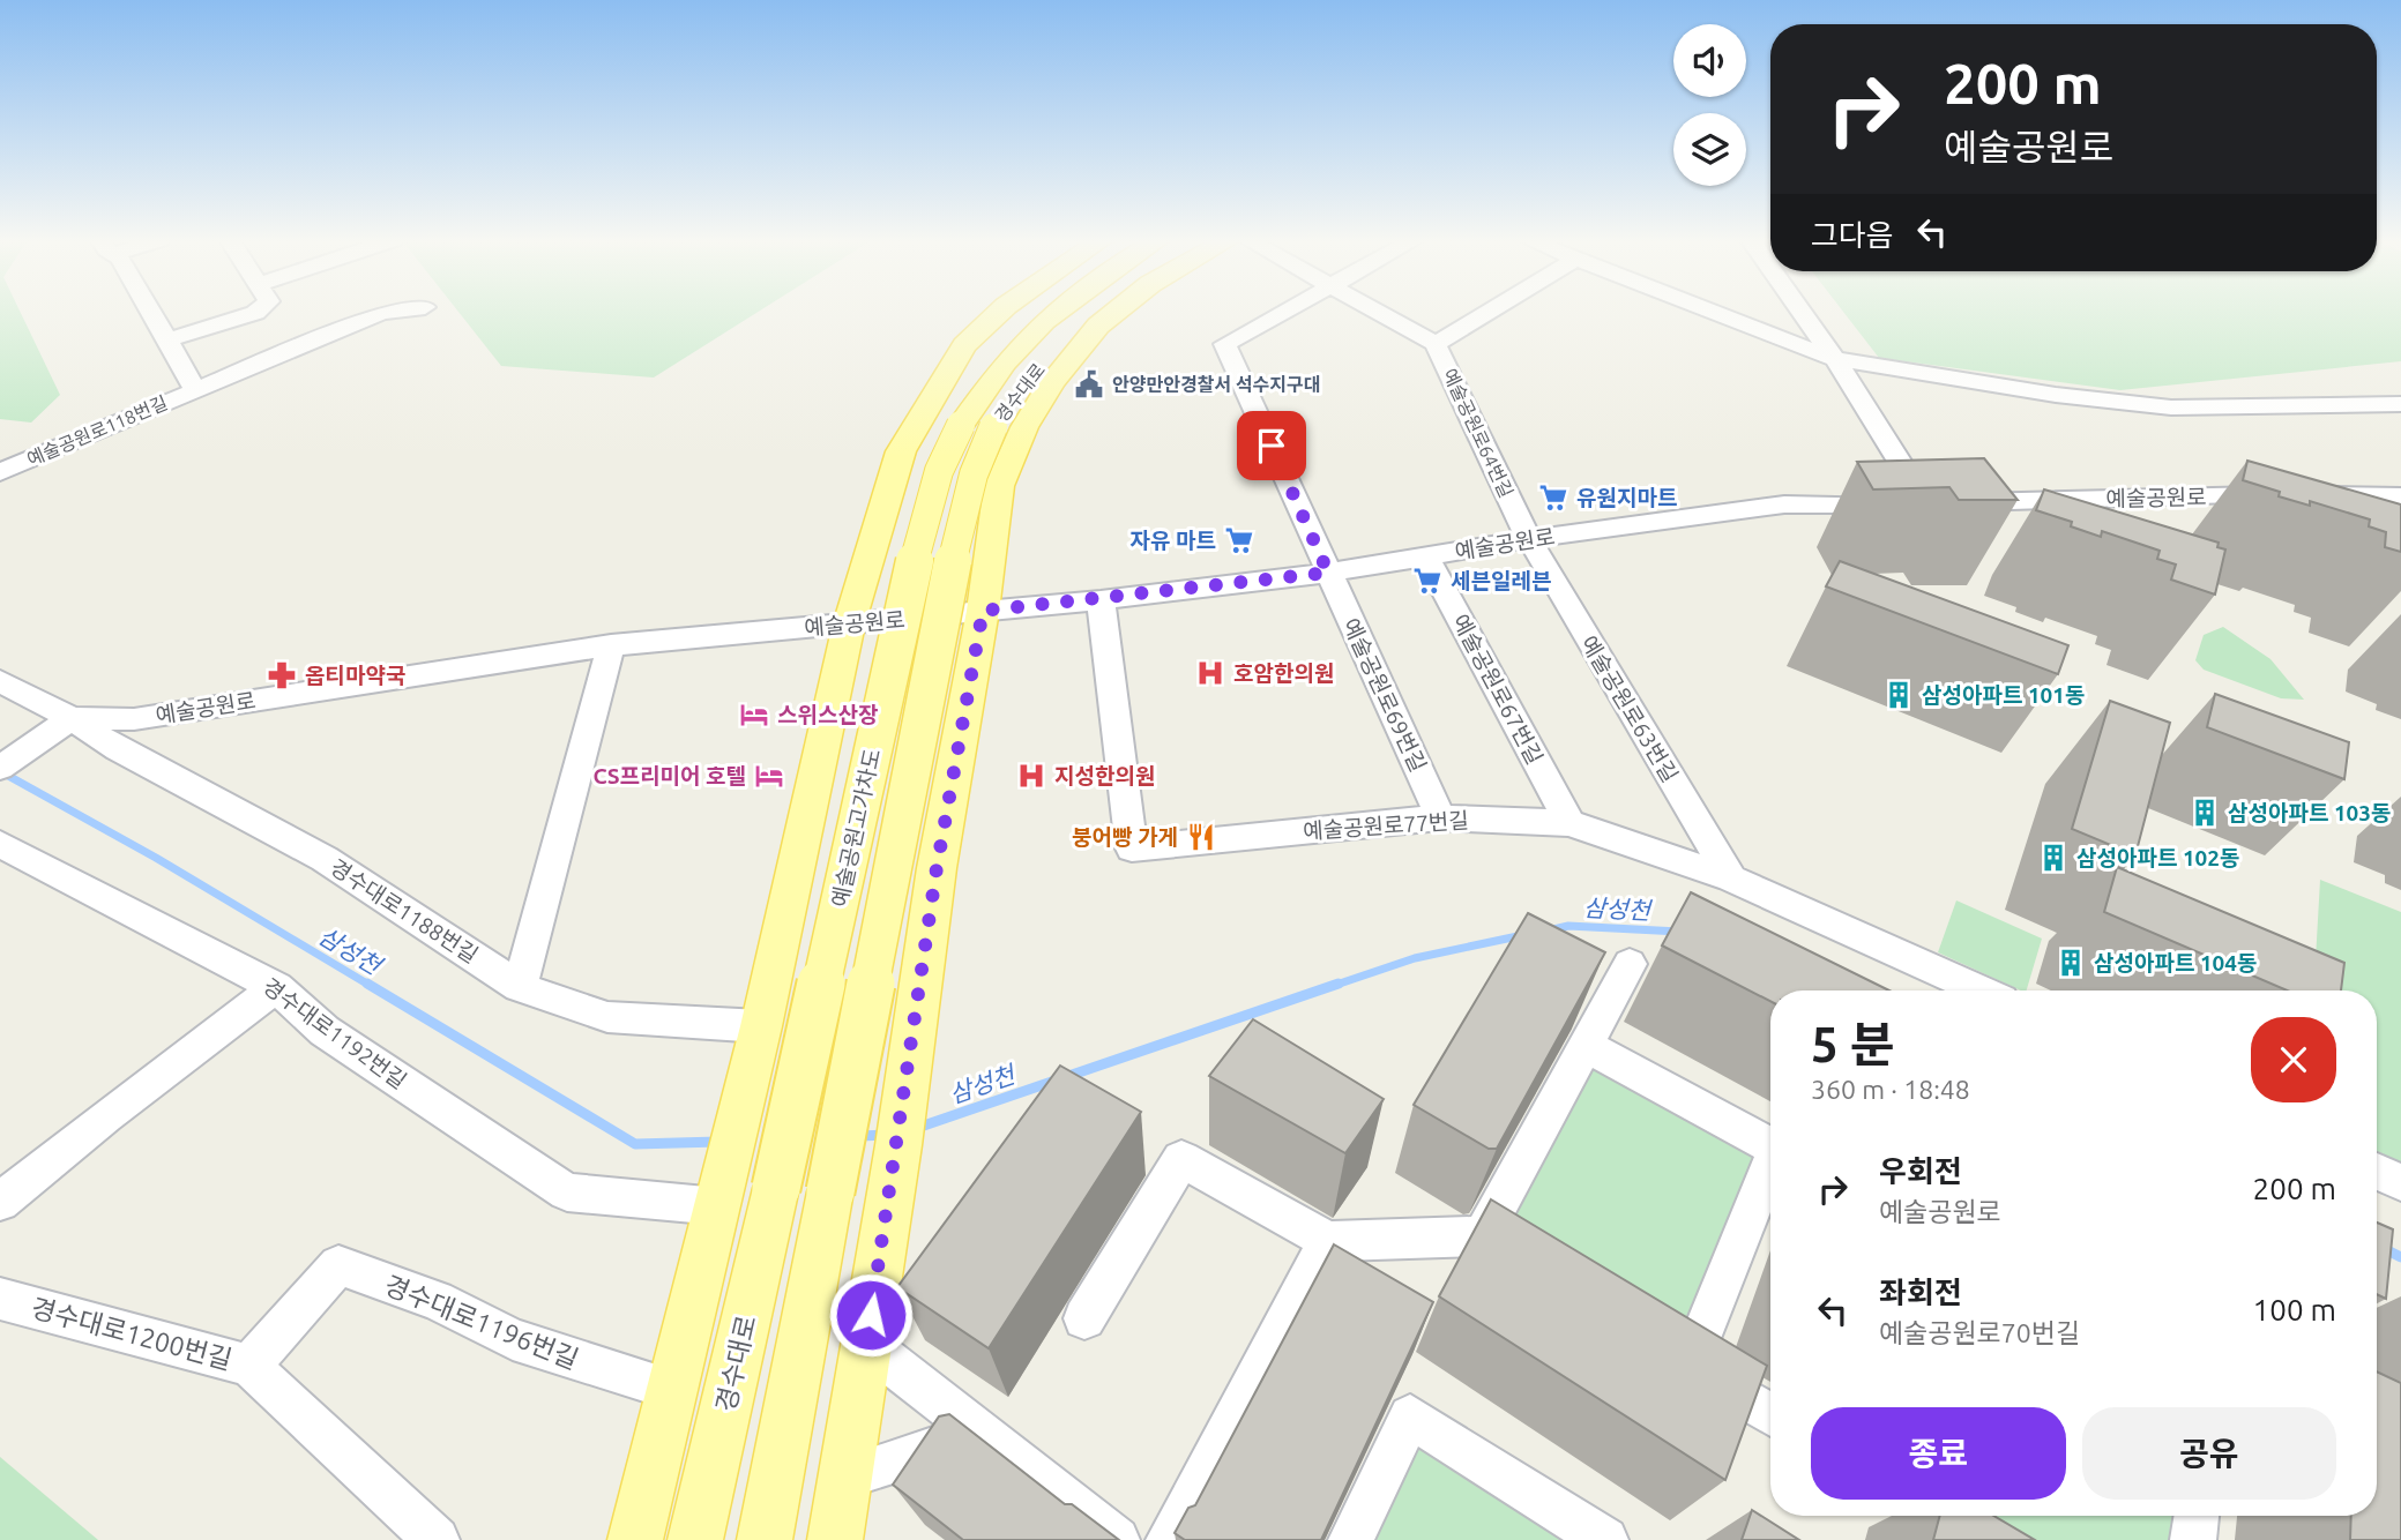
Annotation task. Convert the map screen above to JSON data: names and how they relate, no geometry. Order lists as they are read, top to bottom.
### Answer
{
  "streets": {
    "main road": ["경수대로", "예술공원고가차도"],
    "street": [
      "예술공원로118번길",
      "예술공원로64번길",
      "예술공원로",
      "예술공원로67번길",
      "예술공원로69번길",
      "예술공원로63번길",
      "예술공원로77번길",
      "경수대로1188번길",
      "경수대로1192번길",
      "경수대로1196번길",
      "경수대로1200번길"
    ]
  },
  "crossings": [
    ["경수대로", "예술공원고가차도"],
    ["예술공원로64번길", "예술공원로"],
    ["예술공원로64번길", "예술공원로63번길"],
    ["예술공원로", "예술공원로67번길"],
    ["예술공원로", "예술공원로69번길"],
    ["예술공원로", "예술공원로63번길"],
    ["예술공원로", "예술공원로77번길"],
    ["예술공원로", "경수대로1188번길"],
    ["예술공원로67번길", "예술공원로77번길"],
    ["예술공원로69번길", "예술공원로77번길"],
    ["예술공원로63번길", "예술공원로77번길"],
    ["경수대로1196번길", "경수대로1200번길"]
  ],
  "water": ["삼성천"],
  "places": {
    "public building": ["안양만안경찰서 석수지구대"],
    "supermarket": ["유원지마트", "자유 마트", "세븐일레븐"],
    "hospital": ["호암한의원", "지성한의원"],
    "pharmacy": ["옵티마약국"],
    "building": [
      "삼성아파트 101동",
      "삼성아파트 103동",
      "삼성아파트 102동",
      "삼성아파트 104동"
    ],
    "hotel": ["스위스산장", "CS프리미어 호텔"],
    "restaurant": ["붕어빵 가게"]
  },
  "page": {
    "turn": ["200 m", "예술공원로"],
    "then": "그다음",
    "heading": ["5 분", "360 m · 18:48"],
    "list": [
      {
        "name": "우회전",
        "note": "예술공원로",
        "value": "200 m"
      },
      {
        "name": "좌회전",
        "note": "예술공원로70번길",
        "value": "100 m"
      }
    ],
    "buttons": ["종료", "공유"]
  }
}
